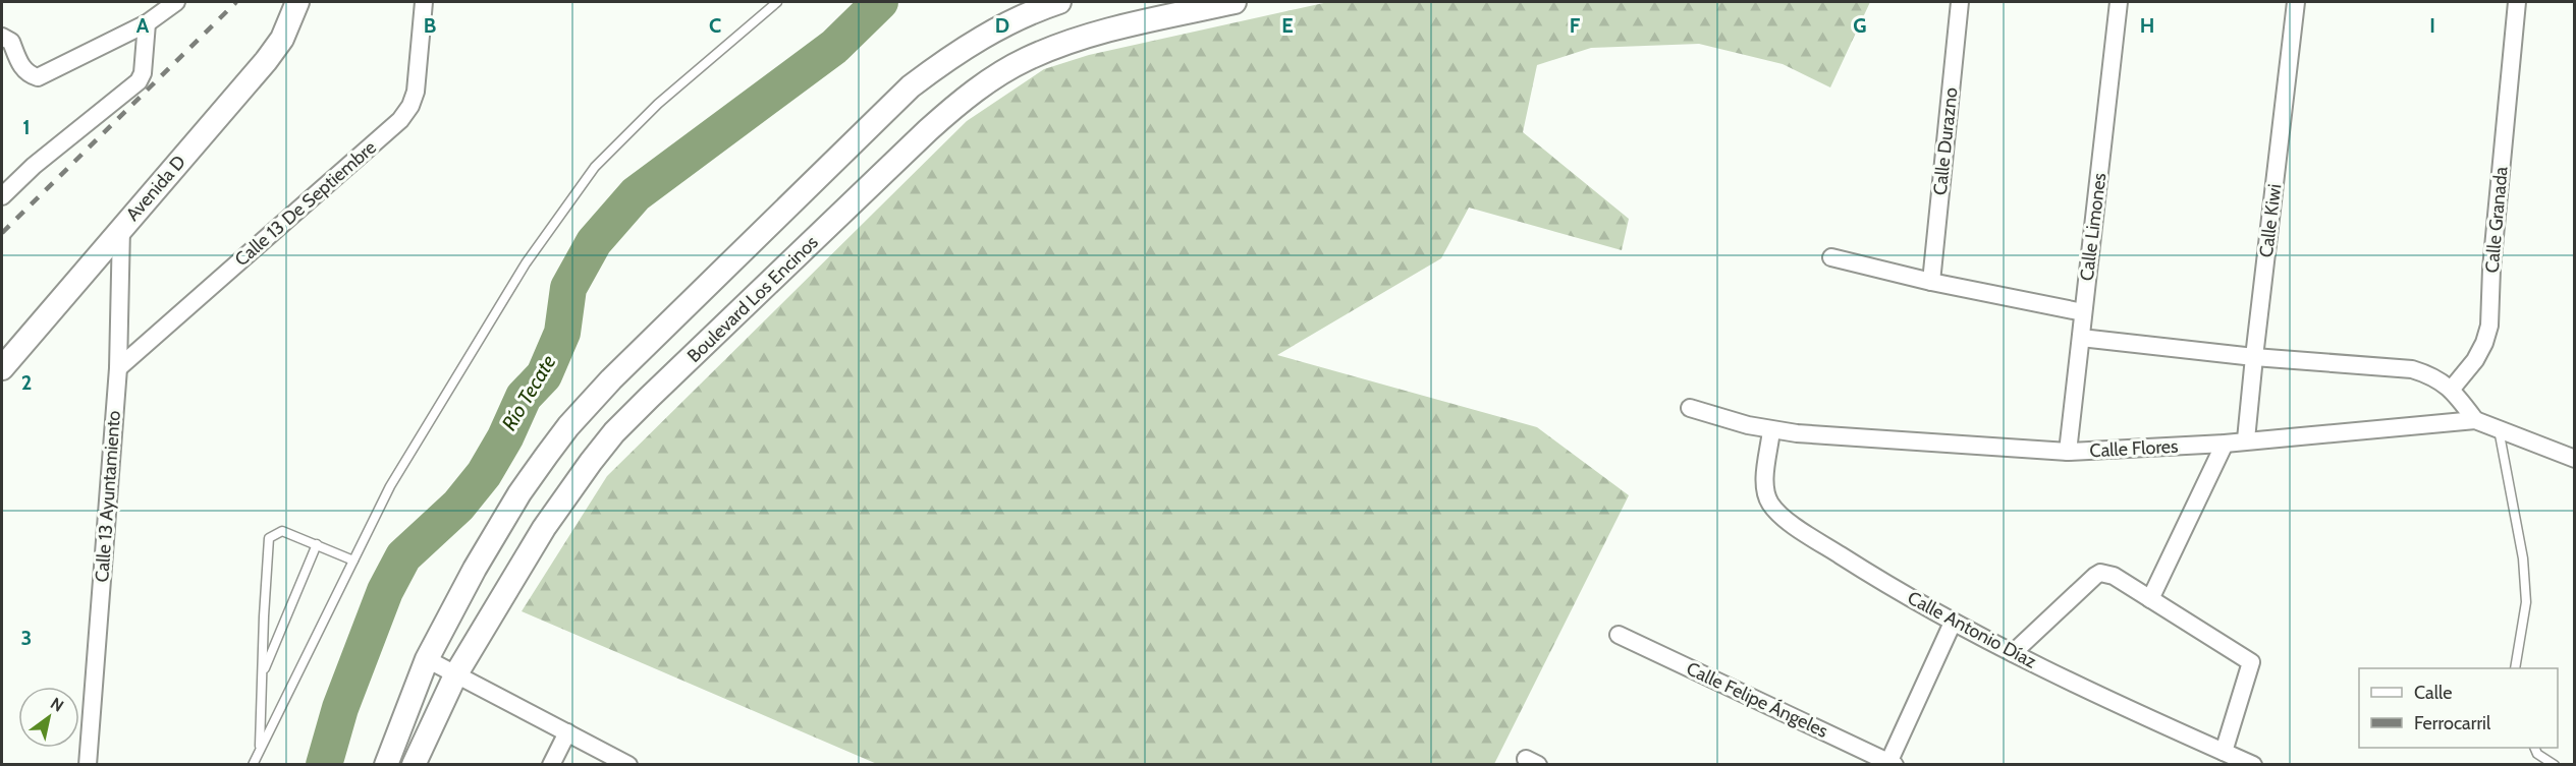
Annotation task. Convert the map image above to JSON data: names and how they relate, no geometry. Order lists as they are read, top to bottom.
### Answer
{
  "streets": {
    "main road": ["Avenida D", "Boulevard Los Encinos"],
    "street": [
      "Calle Durazno",
      "Calle 13 De Septiembre",
      "Calle Granada",
      "Calle Kiwi",
      "Calle Limones",
      "Calle Flores",
      "Calle 13 Ayuntamiento",
      "Calle Antonio Díaz",
      "Calle Felipe Ángeles"
    ]
  },
  "crossings": [
    ["Avenida D", "Calle 13 Ayuntamiento"],
    ["Calle 13 De Septiembre", "Calle 13 Ayuntamiento"],
    ["Calle Kiwi", "Calle Flores"],
    ["Calle Limones", "Calle Flores"],
    ["Calle Flores", "Calle Antonio Díaz"]
  ],
  "water": ["Río Tecate"],
  "legend": ["Calle", "Ferrocarril"],
  "north": "top right",
  "grid": {
    "columns": [
      "A",
      "B",
      "C",
      "D",
      "E",
      "F",
      "G",
      "H",
      "I"
    ],
    "rows": ["1", "2", "3"]
  }
}
